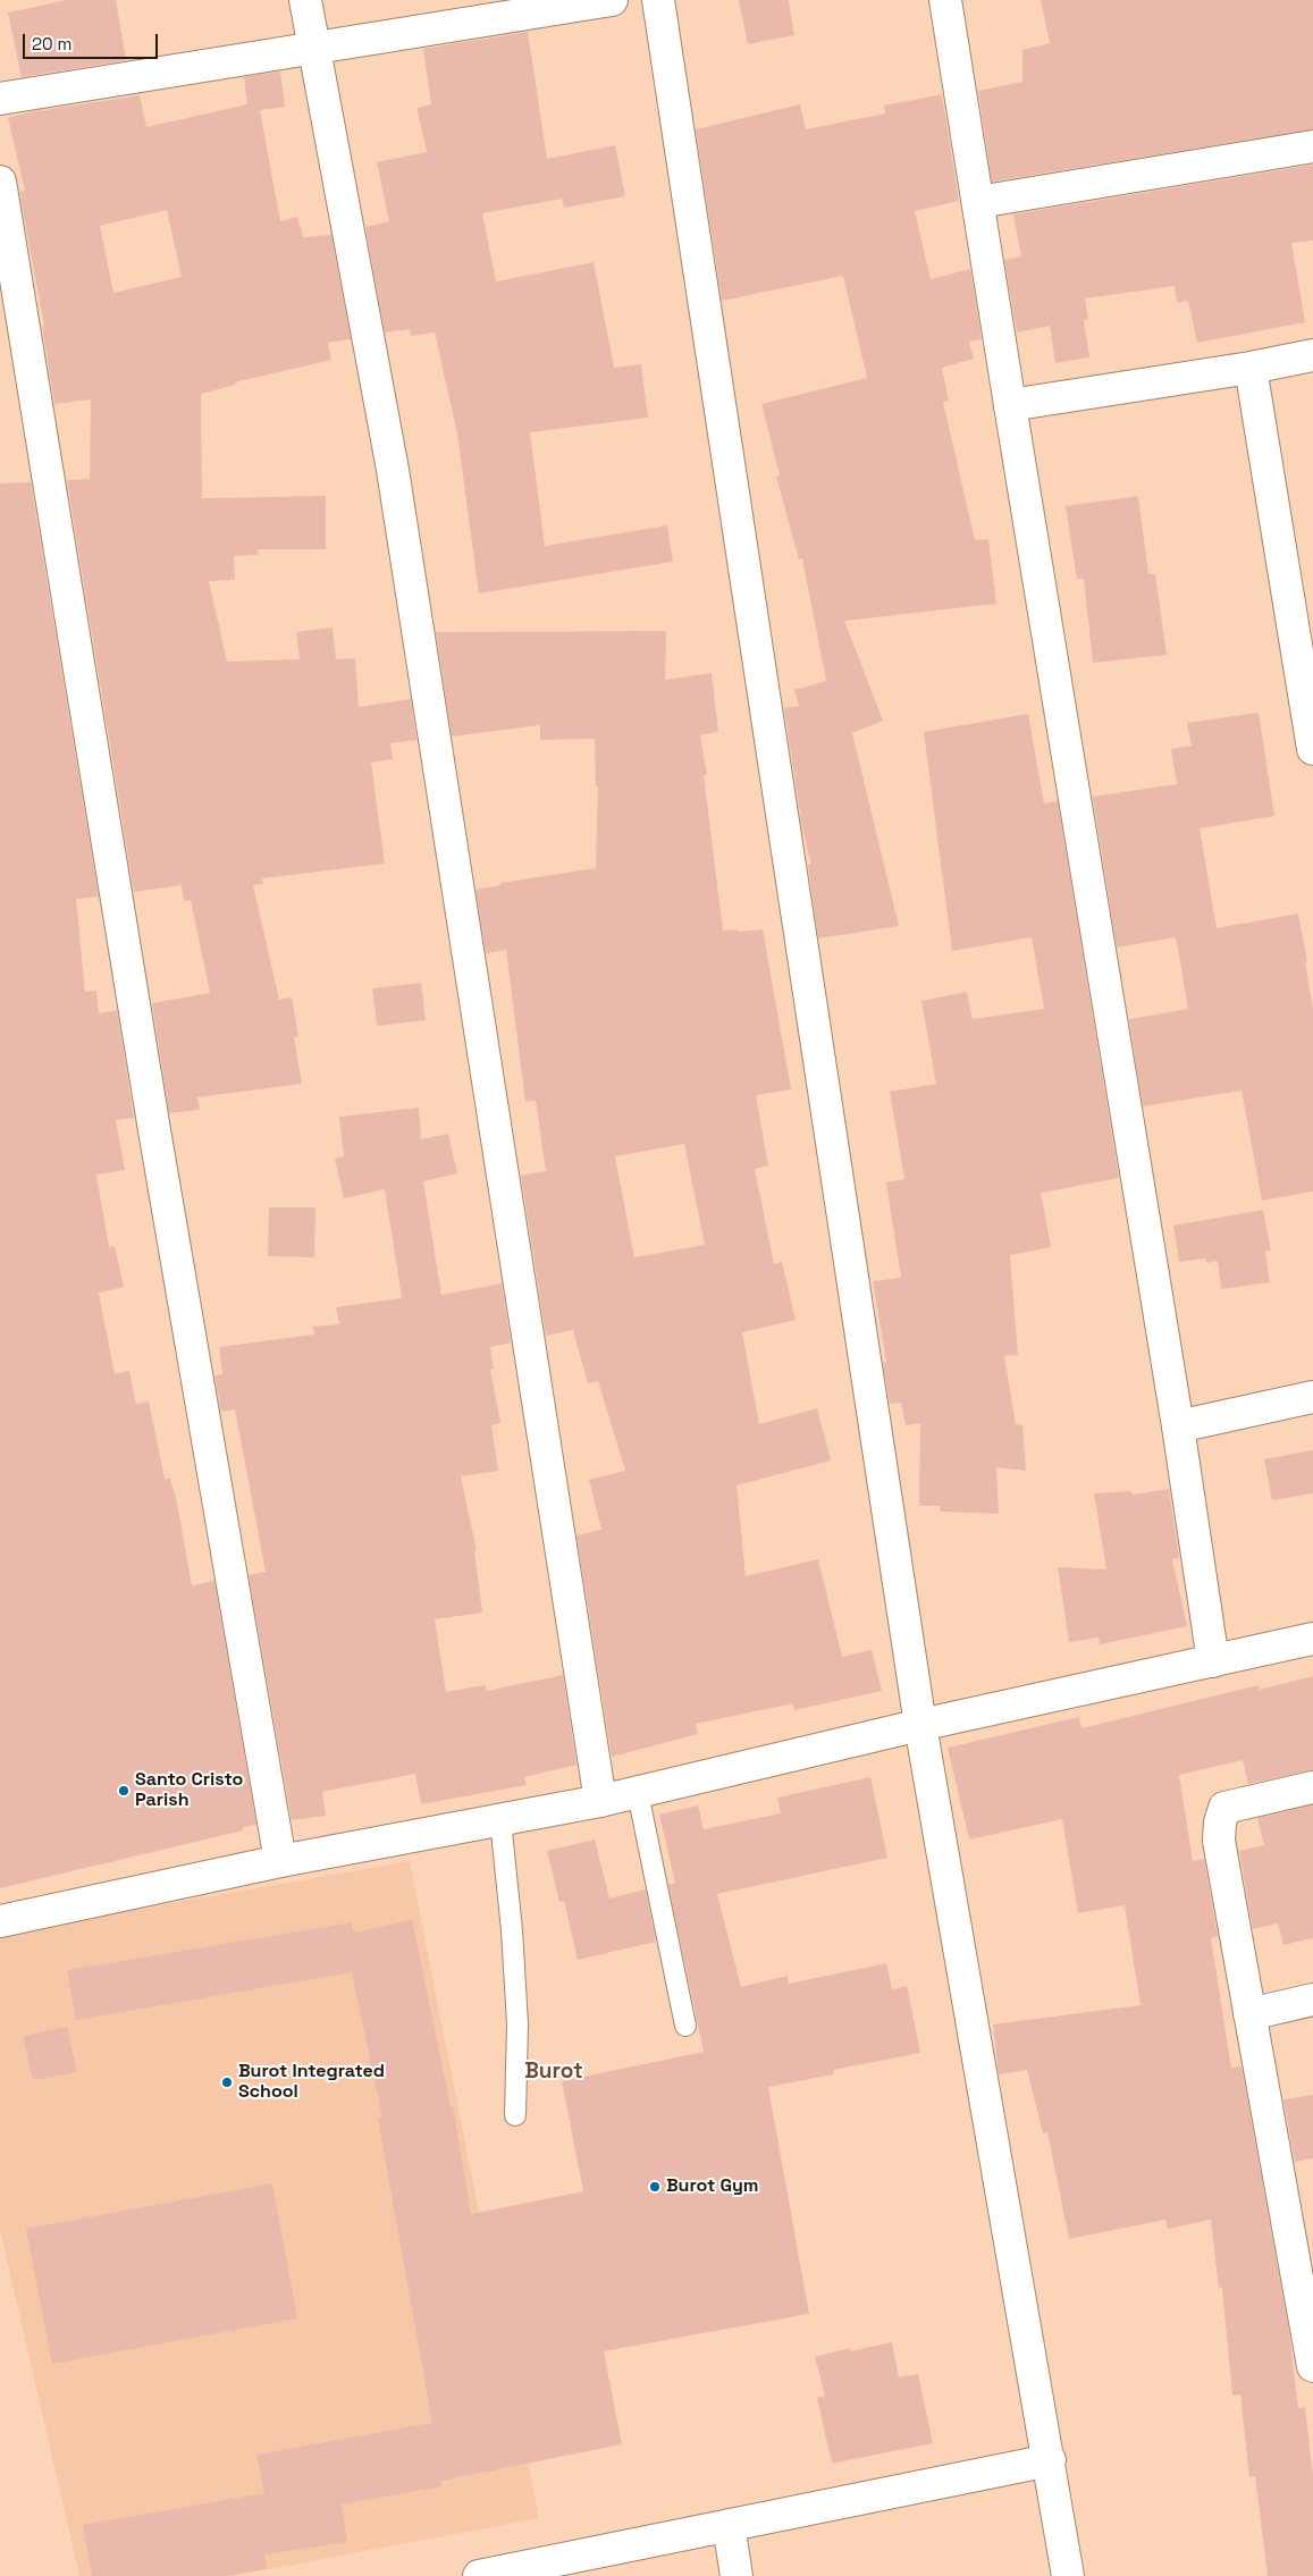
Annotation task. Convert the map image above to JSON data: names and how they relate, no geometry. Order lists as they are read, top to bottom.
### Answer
{
  "districts": ["Burot"],
  "places": ["Santo Cristo Parish", "Burot Integrated School", "Burot Gym"],
  "scale_bar": "20 m"
}
